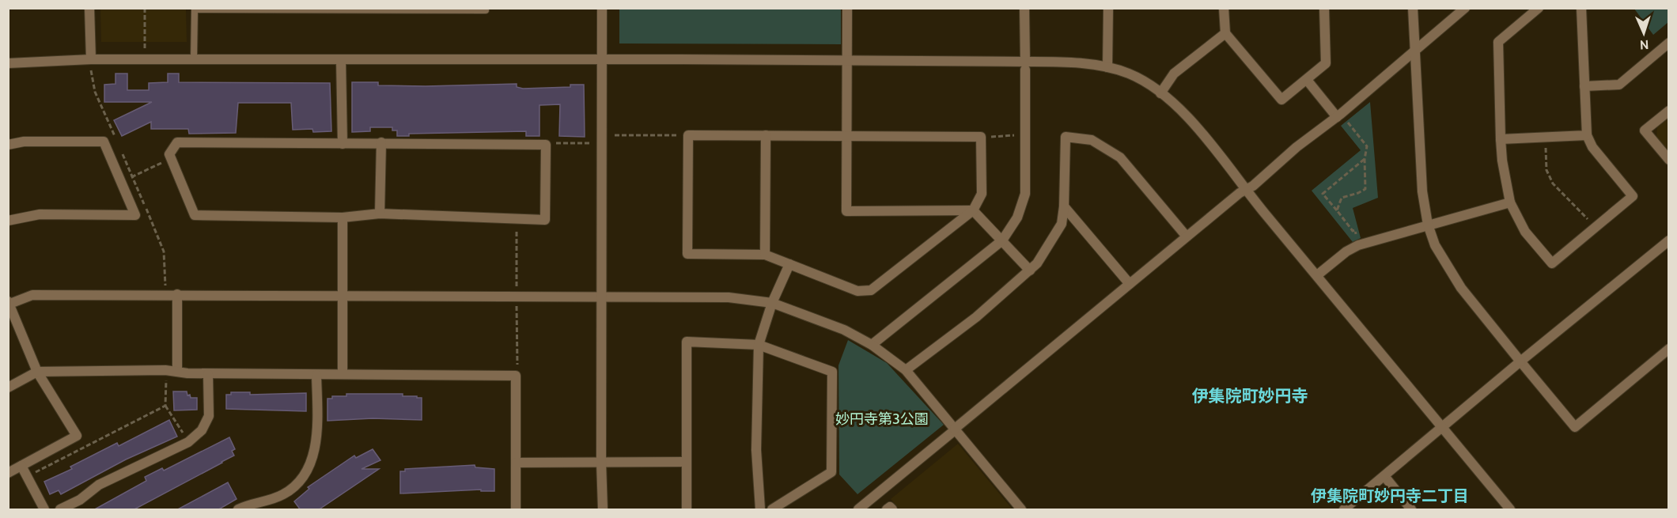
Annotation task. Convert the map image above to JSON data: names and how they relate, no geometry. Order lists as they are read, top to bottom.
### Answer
{
  "districts": ["伊集院町妙円寺", "伊集院町妙円寺二丁目"],
  "parks": ["妙円寺第3公園"],
  "north": "bottom"
}
